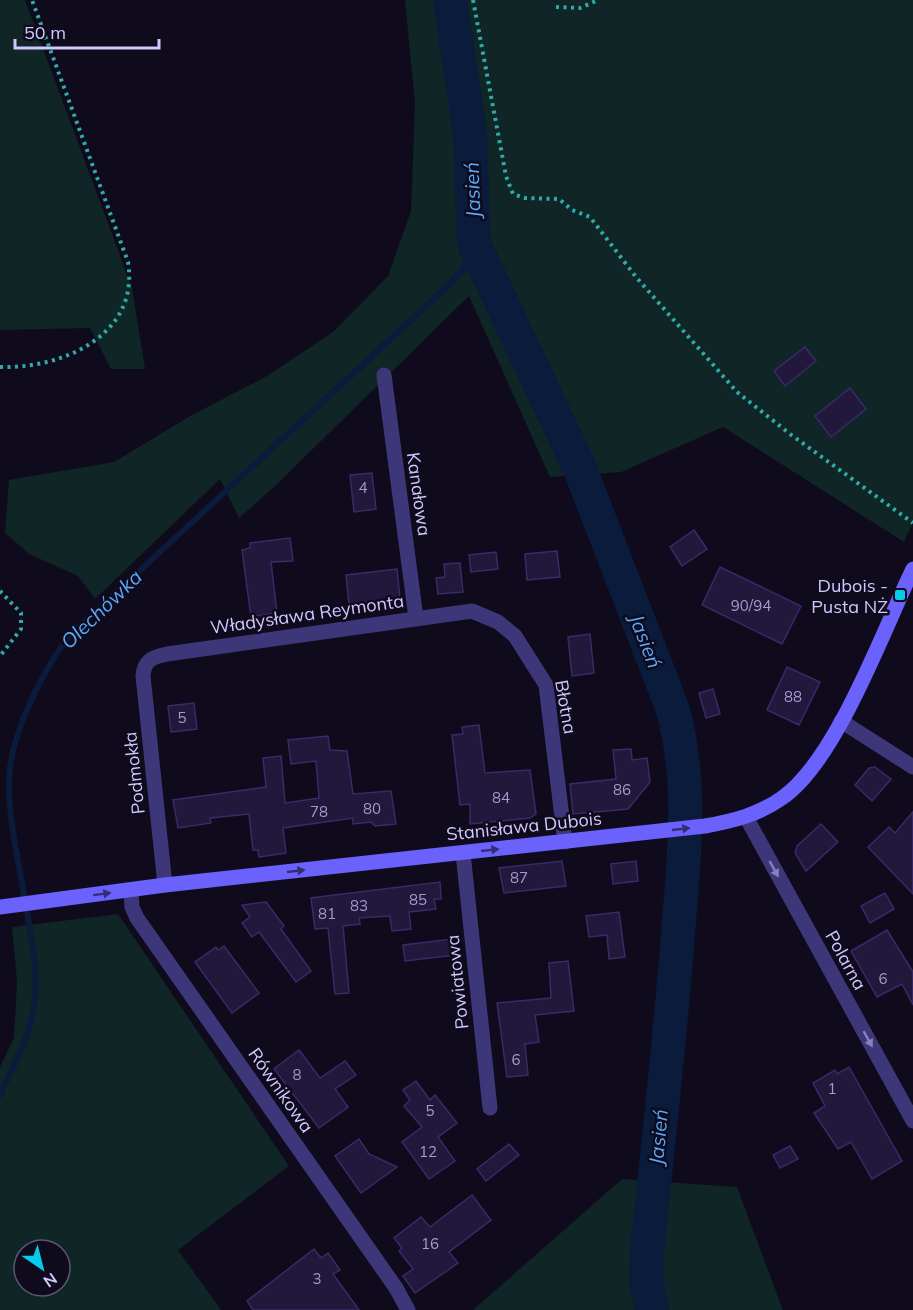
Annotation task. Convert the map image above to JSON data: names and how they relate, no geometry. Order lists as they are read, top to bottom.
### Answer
{
  "streets": {
    "street": [
      "Kanałowa",
      "Władysława Reymonta",
      "Błotna",
      "Podmokła",
      "Stanisława Dubois",
      "Polarna",
      "Powiatowa",
      "Równikowa"
    ]
  },
  "crossings": [
    ["Kanałowa", "Władysława Reymonta"],
    ["Władysława Reymonta", "Błotna"],
    ["Władysława Reymonta", "Podmokła"],
    ["Błotna", "Stanisława Dubois"],
    ["Podmokła", "Stanisława Dubois"],
    ["Stanisława Dubois", "Polarna"],
    ["Stanisława Dubois", "Powiatowa"],
    ["Stanisława Dubois", "Równikowa"]
  ],
  "one_way": ["Stanisława Dubois", "Polarna"],
  "water": ["Jasień", "Olechówka"],
  "places": {
    "transit": ["Dubois - Pusta NŻ"]
  },
  "house_numbers": [
    "4",
    "90/94",
    "88",
    "5",
    "86",
    "84",
    "80",
    "78",
    "87",
    "85",
    "83",
    "81",
    "6",
    "6",
    "8",
    "1",
    "5",
    "12",
    "16",
    "3"
  ],
  "scale_bar": "50 m",
  "north": "bottom right"
}
